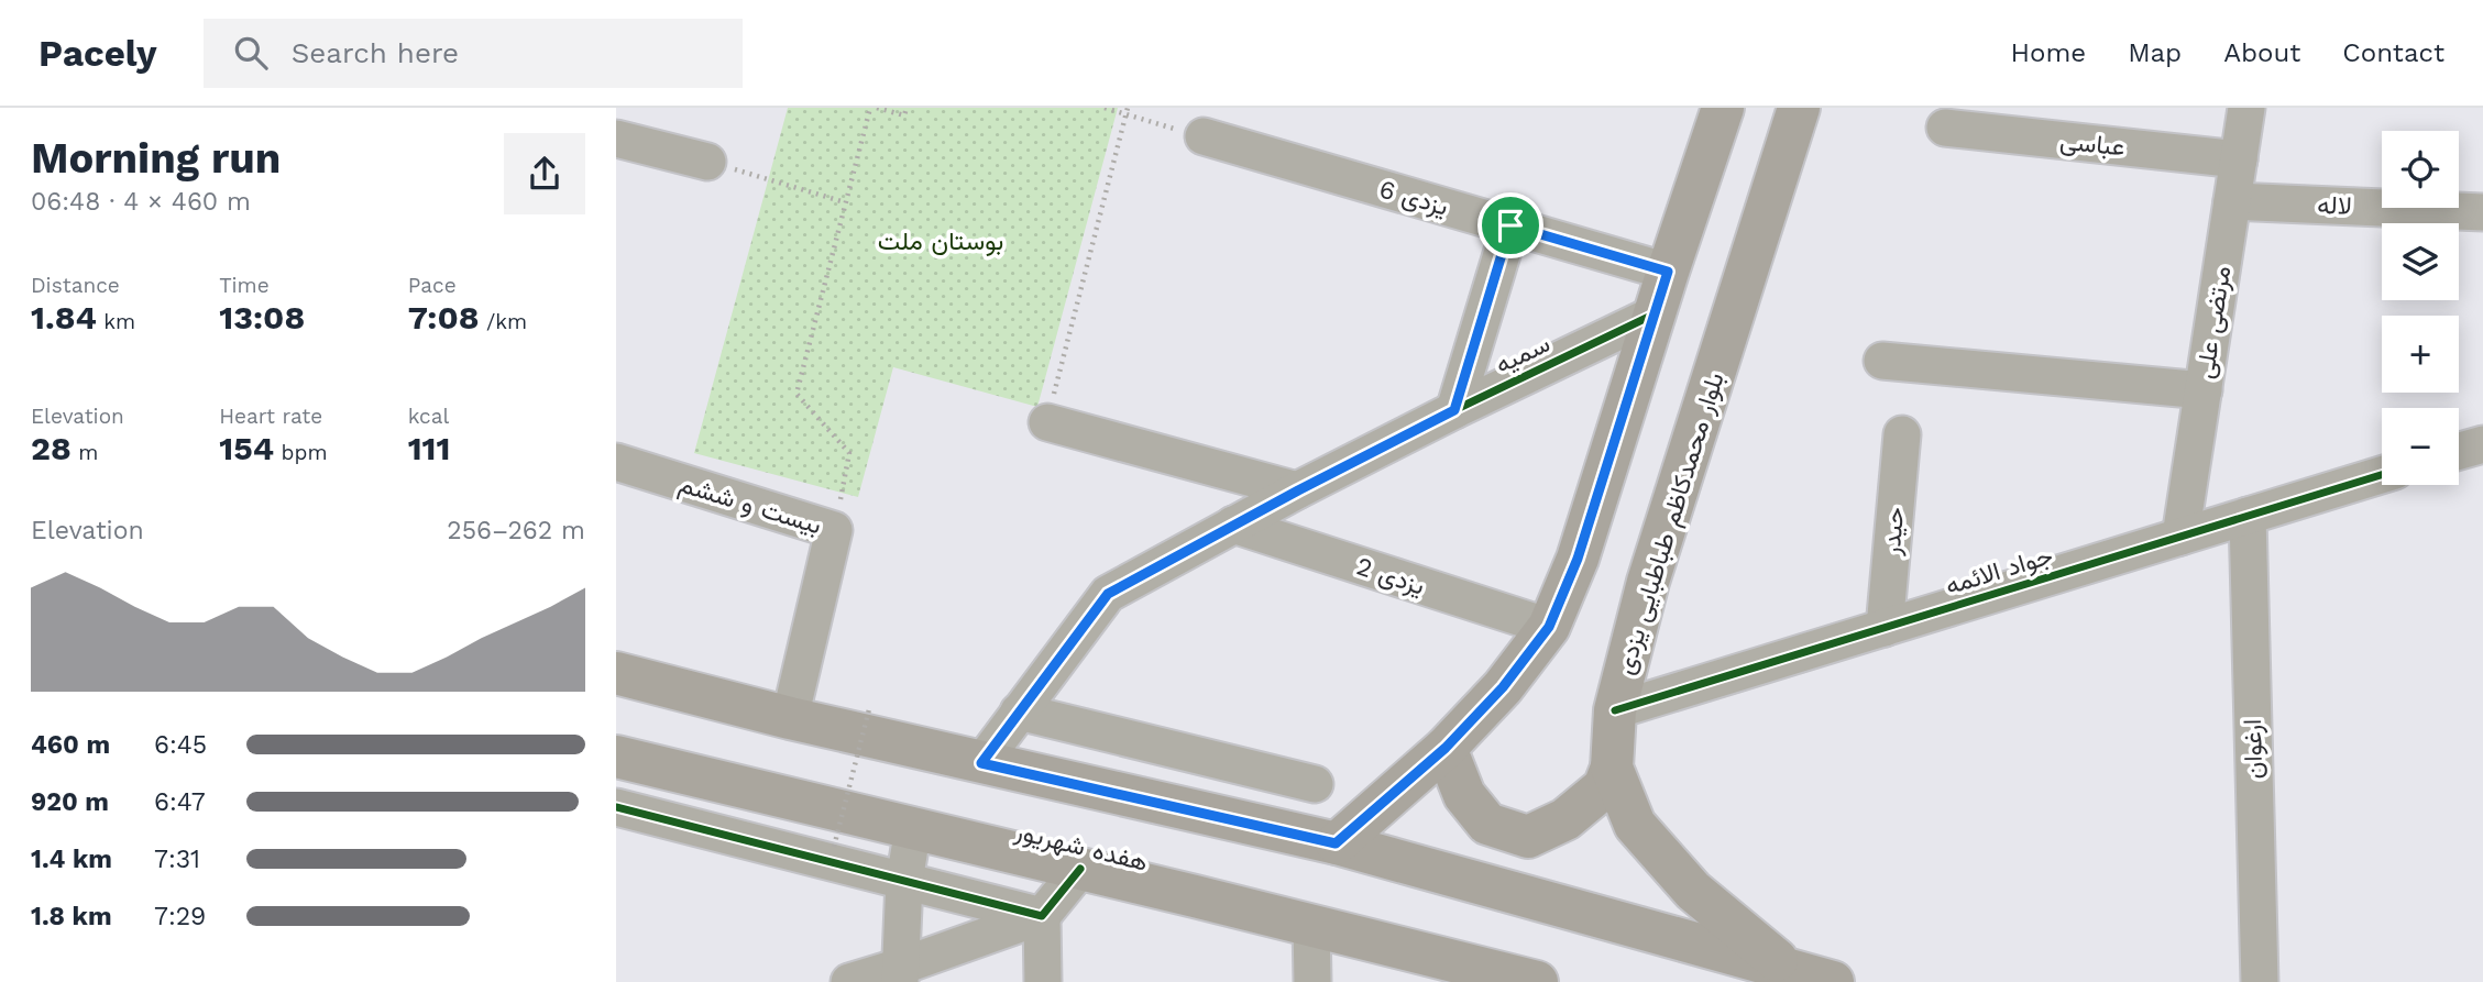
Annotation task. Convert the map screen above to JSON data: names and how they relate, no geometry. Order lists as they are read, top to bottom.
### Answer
{
  "streets": {
    "main road": ["بلوار محمدکاظم طباطبایی یزدی", "هفده شهریور"],
    "street": [
      "عباسی",
      "یزدی 6",
      "لاله",
      "مرتضی علی",
      "سمیه",
      "بیست و ششم",
      "حیدر",
      "جواد الائمه",
      "یزدی 2",
      "ارغوان"
    ]
  },
  "crossings": [
    ["عباسی", "مرتضی علی"],
    ["لاله", "مرتضی علی"],
    ["مرتضی علی", "جواد الائمه"],
    ["سمیه", "یزدی 2"],
    ["بلوار محمدکاظم طباطبایی یزدی", "جواد الائمه"],
    ["حیدر", "جواد الائمه"],
    ["جواد الائمه", "ارغوان"]
  ],
  "parks": ["بوستان ملت"],
  "page": {
    "header": "Pacely",
    "search": "Search here",
    "nav": [
      "Home",
      "Map",
      "About",
      "Contact"
    ],
    "heading": ["Morning run", "06:48 · 4 × 460 m"],
    "map_buttons": ["+", "−"],
    "stats": [
      ["Distance", "1.84 km"],
      ["Time", "13:08"],
      ["Pace", "7:08 /km"],
      ["Elevation", "28 m"],
      ["Heart rate", "154 bpm"],
      ["kcal", "111"]
    ],
    "chart": ["Elevation", "256–262 m"],
    "list": [
      {
        "name": "460 m",
        "note": "6:45"
      },
      {
        "name": "920 m",
        "note": "6:47"
      },
      {
        "name": "1.4 km",
        "note": "7:31"
      },
      {
        "name": "1.8 km",
        "note": "7:29"
      }
    ]
  }
}
